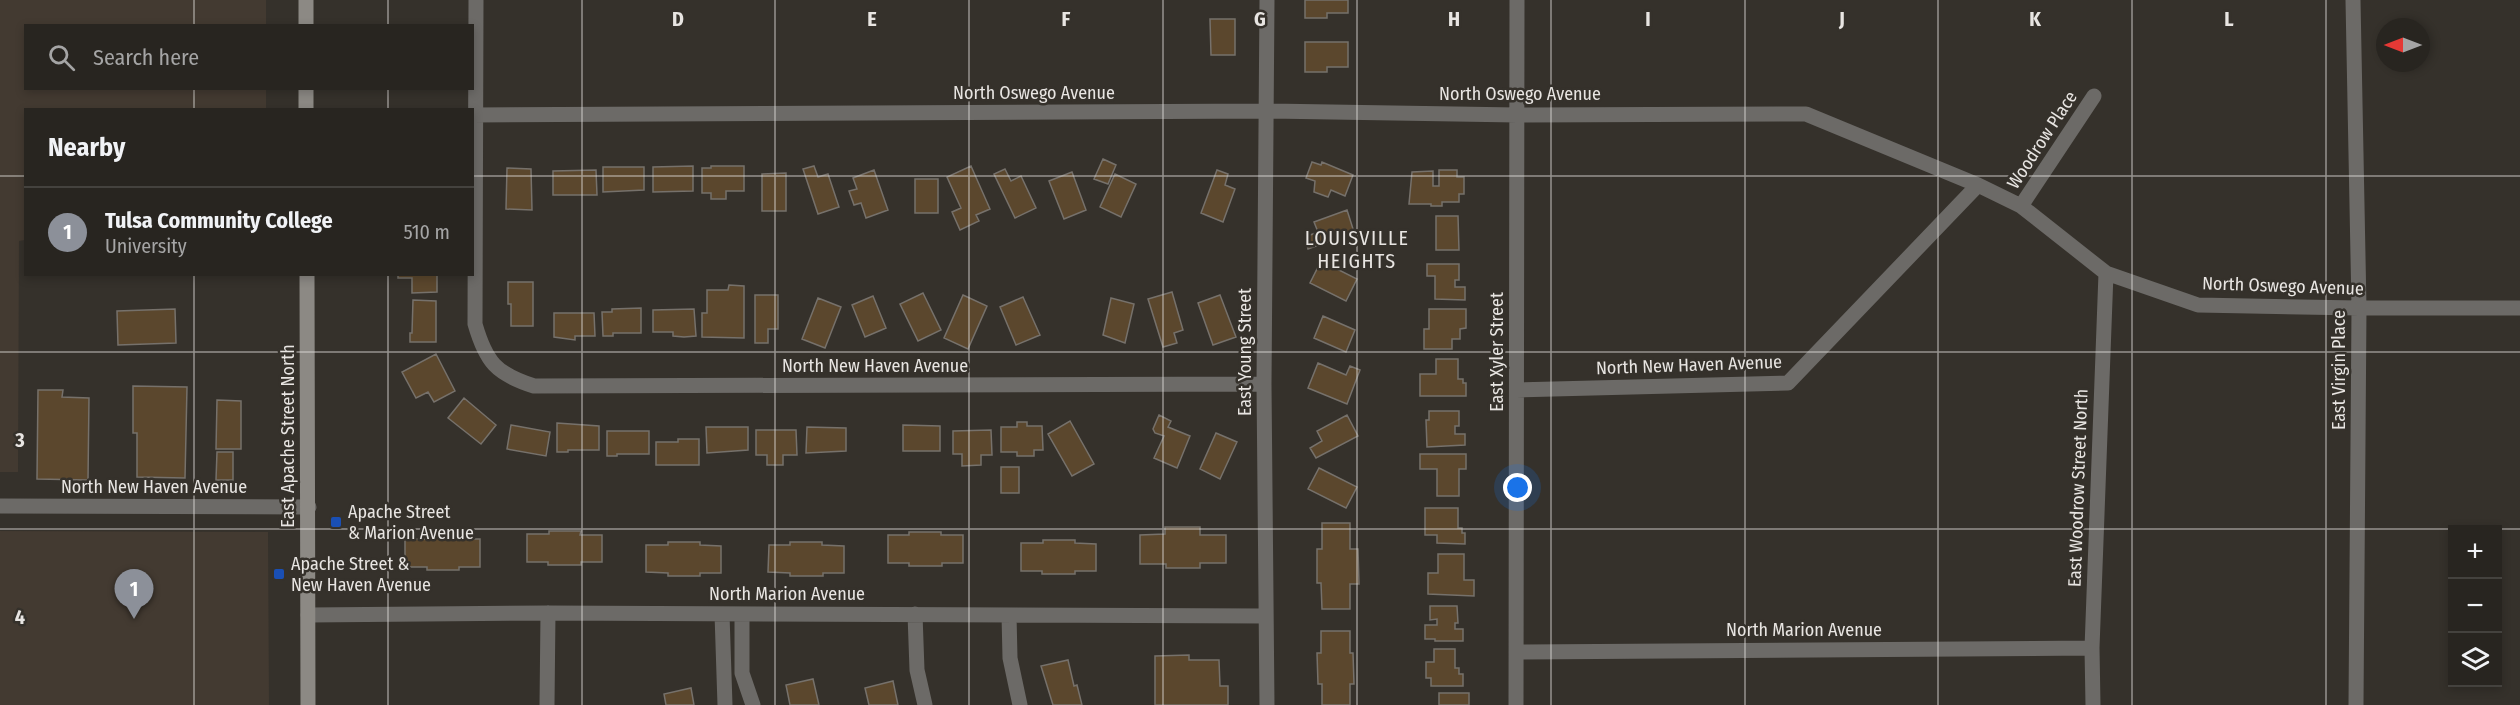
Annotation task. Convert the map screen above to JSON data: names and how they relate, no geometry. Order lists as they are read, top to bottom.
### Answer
{
  "streets": {
    "main road": ["East Apache Street North"],
    "street": [
      "North Oswego Avenue",
      "Woodrow Place",
      "East Young Street",
      "East Xyler Street",
      "North New Haven Avenue",
      "East Virgin Place",
      "East Woodrow Street North",
      "North Marion Avenue"
    ]
  },
  "crossings": [
    ["North Oswego Avenue", "Woodrow Place"],
    ["North Oswego Avenue", "East Young Street"],
    ["North Oswego Avenue", "East Xyler Street"],
    ["North Oswego Avenue", "North New Haven Avenue"],
    ["North Oswego Avenue", "East Virgin Place"],
    ["North Oswego Avenue", "East Woodrow Street North"],
    ["East Young Street", "North New Haven Avenue"],
    ["East Young Street", "North Marion Avenue"],
    ["East Xyler Street", "North New Haven Avenue"],
    ["East Xyler Street", "North Marion Avenue"],
    ["North New Haven Avenue", "East Apache Street North"],
    ["East Apache Street North", "North Marion Avenue"],
    ["East Woodrow Street North", "North Marion Avenue"]
  ],
  "districts": ["LOUISVILLE HEIGHTS"],
  "places": {
    "transit": ["Apache Street & Marion Avenue", "Apache Street & New Haven Avenue"]
  },
  "north": "left",
  "page": {
    "search": "Search here",
    "heading": "Nearby",
    "list": [
      {
        "mark": "1",
        "name": "Tulsa Community College",
        "note": "University",
        "value": "510 m"
      }
    ],
    "map_buttons": ["+", "−"],
    "pins": "1"
  },
  "grid": {
    "columns": [
      "D",
      "E",
      "F",
      "G",
      "H",
      "I",
      "J",
      "K",
      "L"
    ],
    "rows": ["3", "4"]
  }
}
